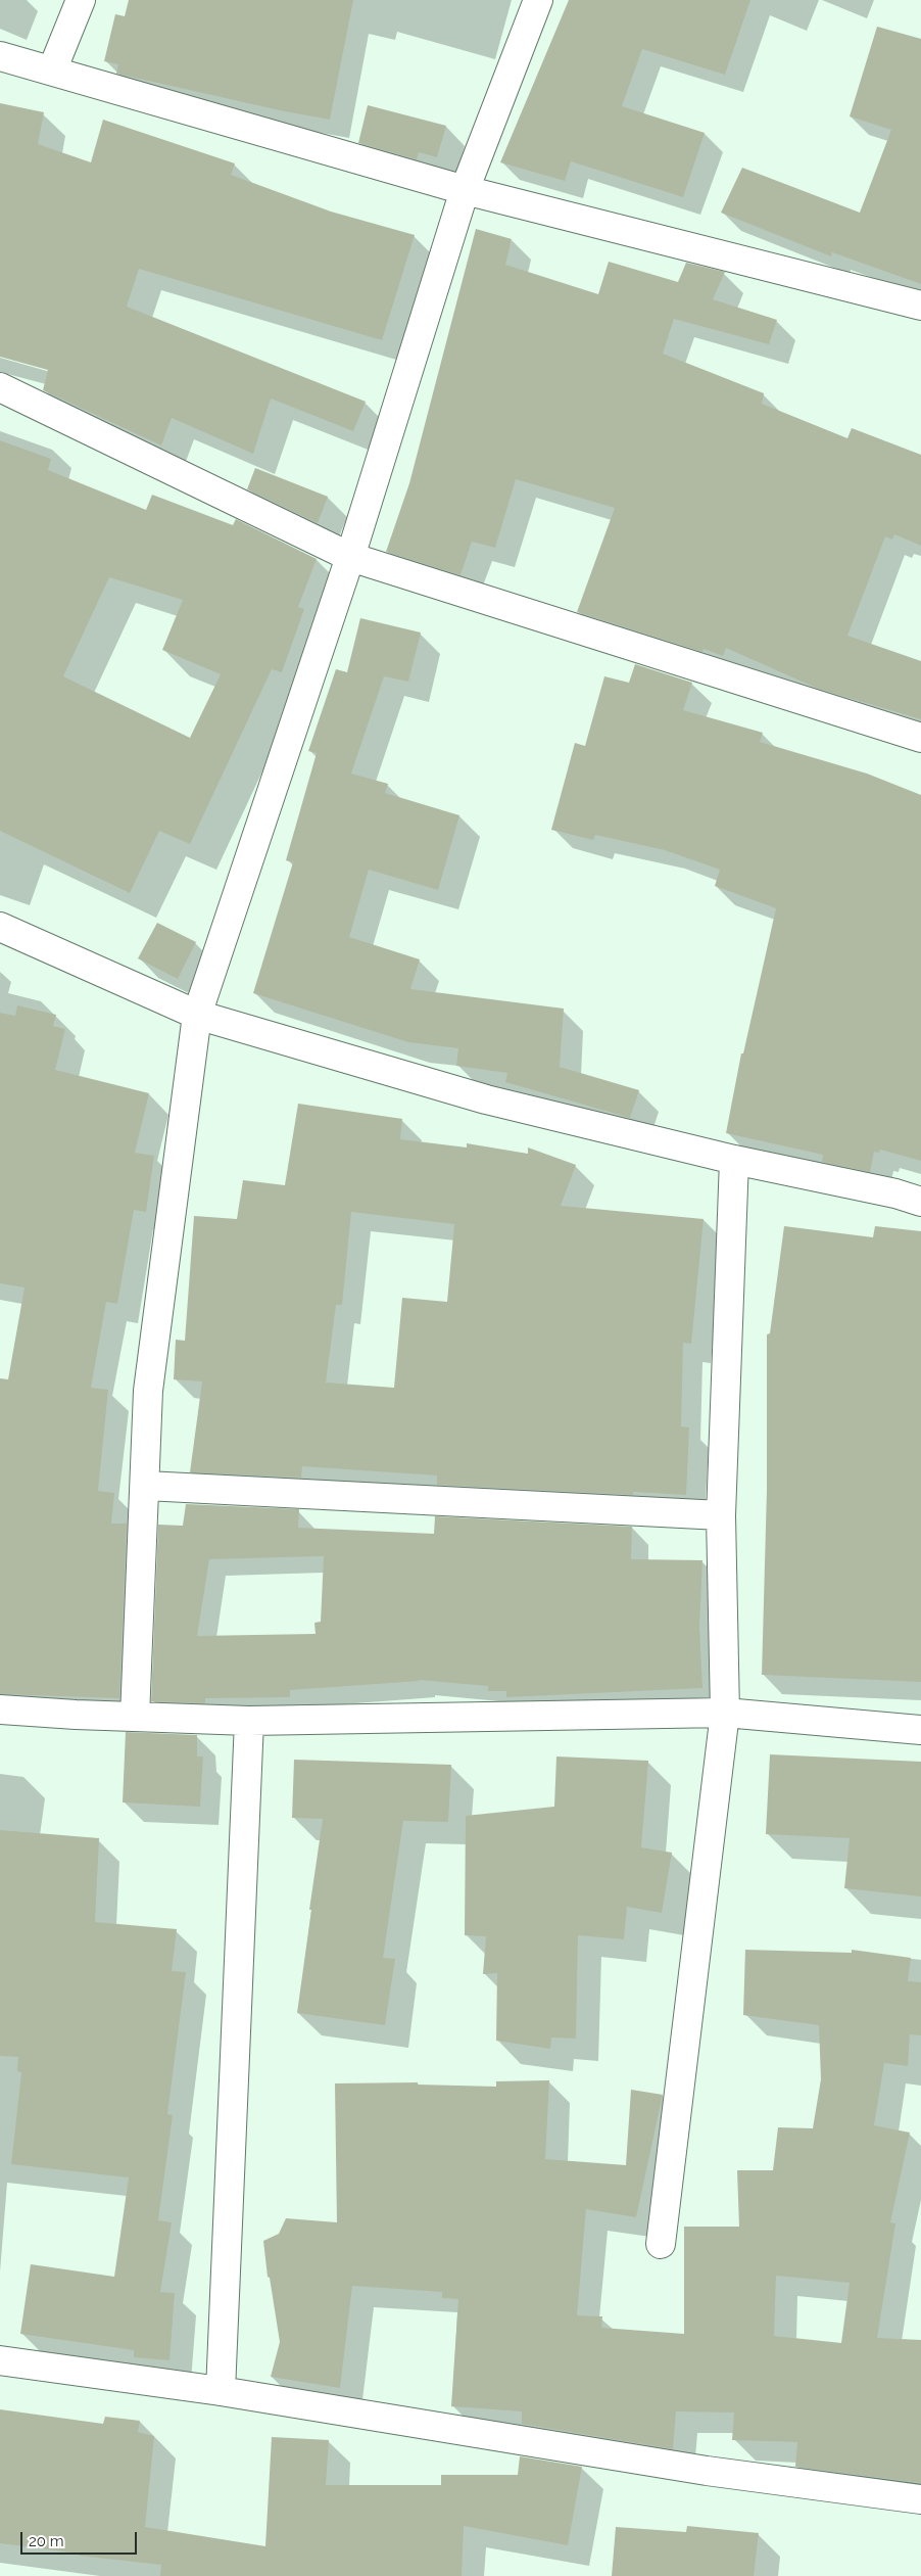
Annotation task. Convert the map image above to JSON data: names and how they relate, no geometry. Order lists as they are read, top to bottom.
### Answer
{
  "scale_bar": "20 m"
}
